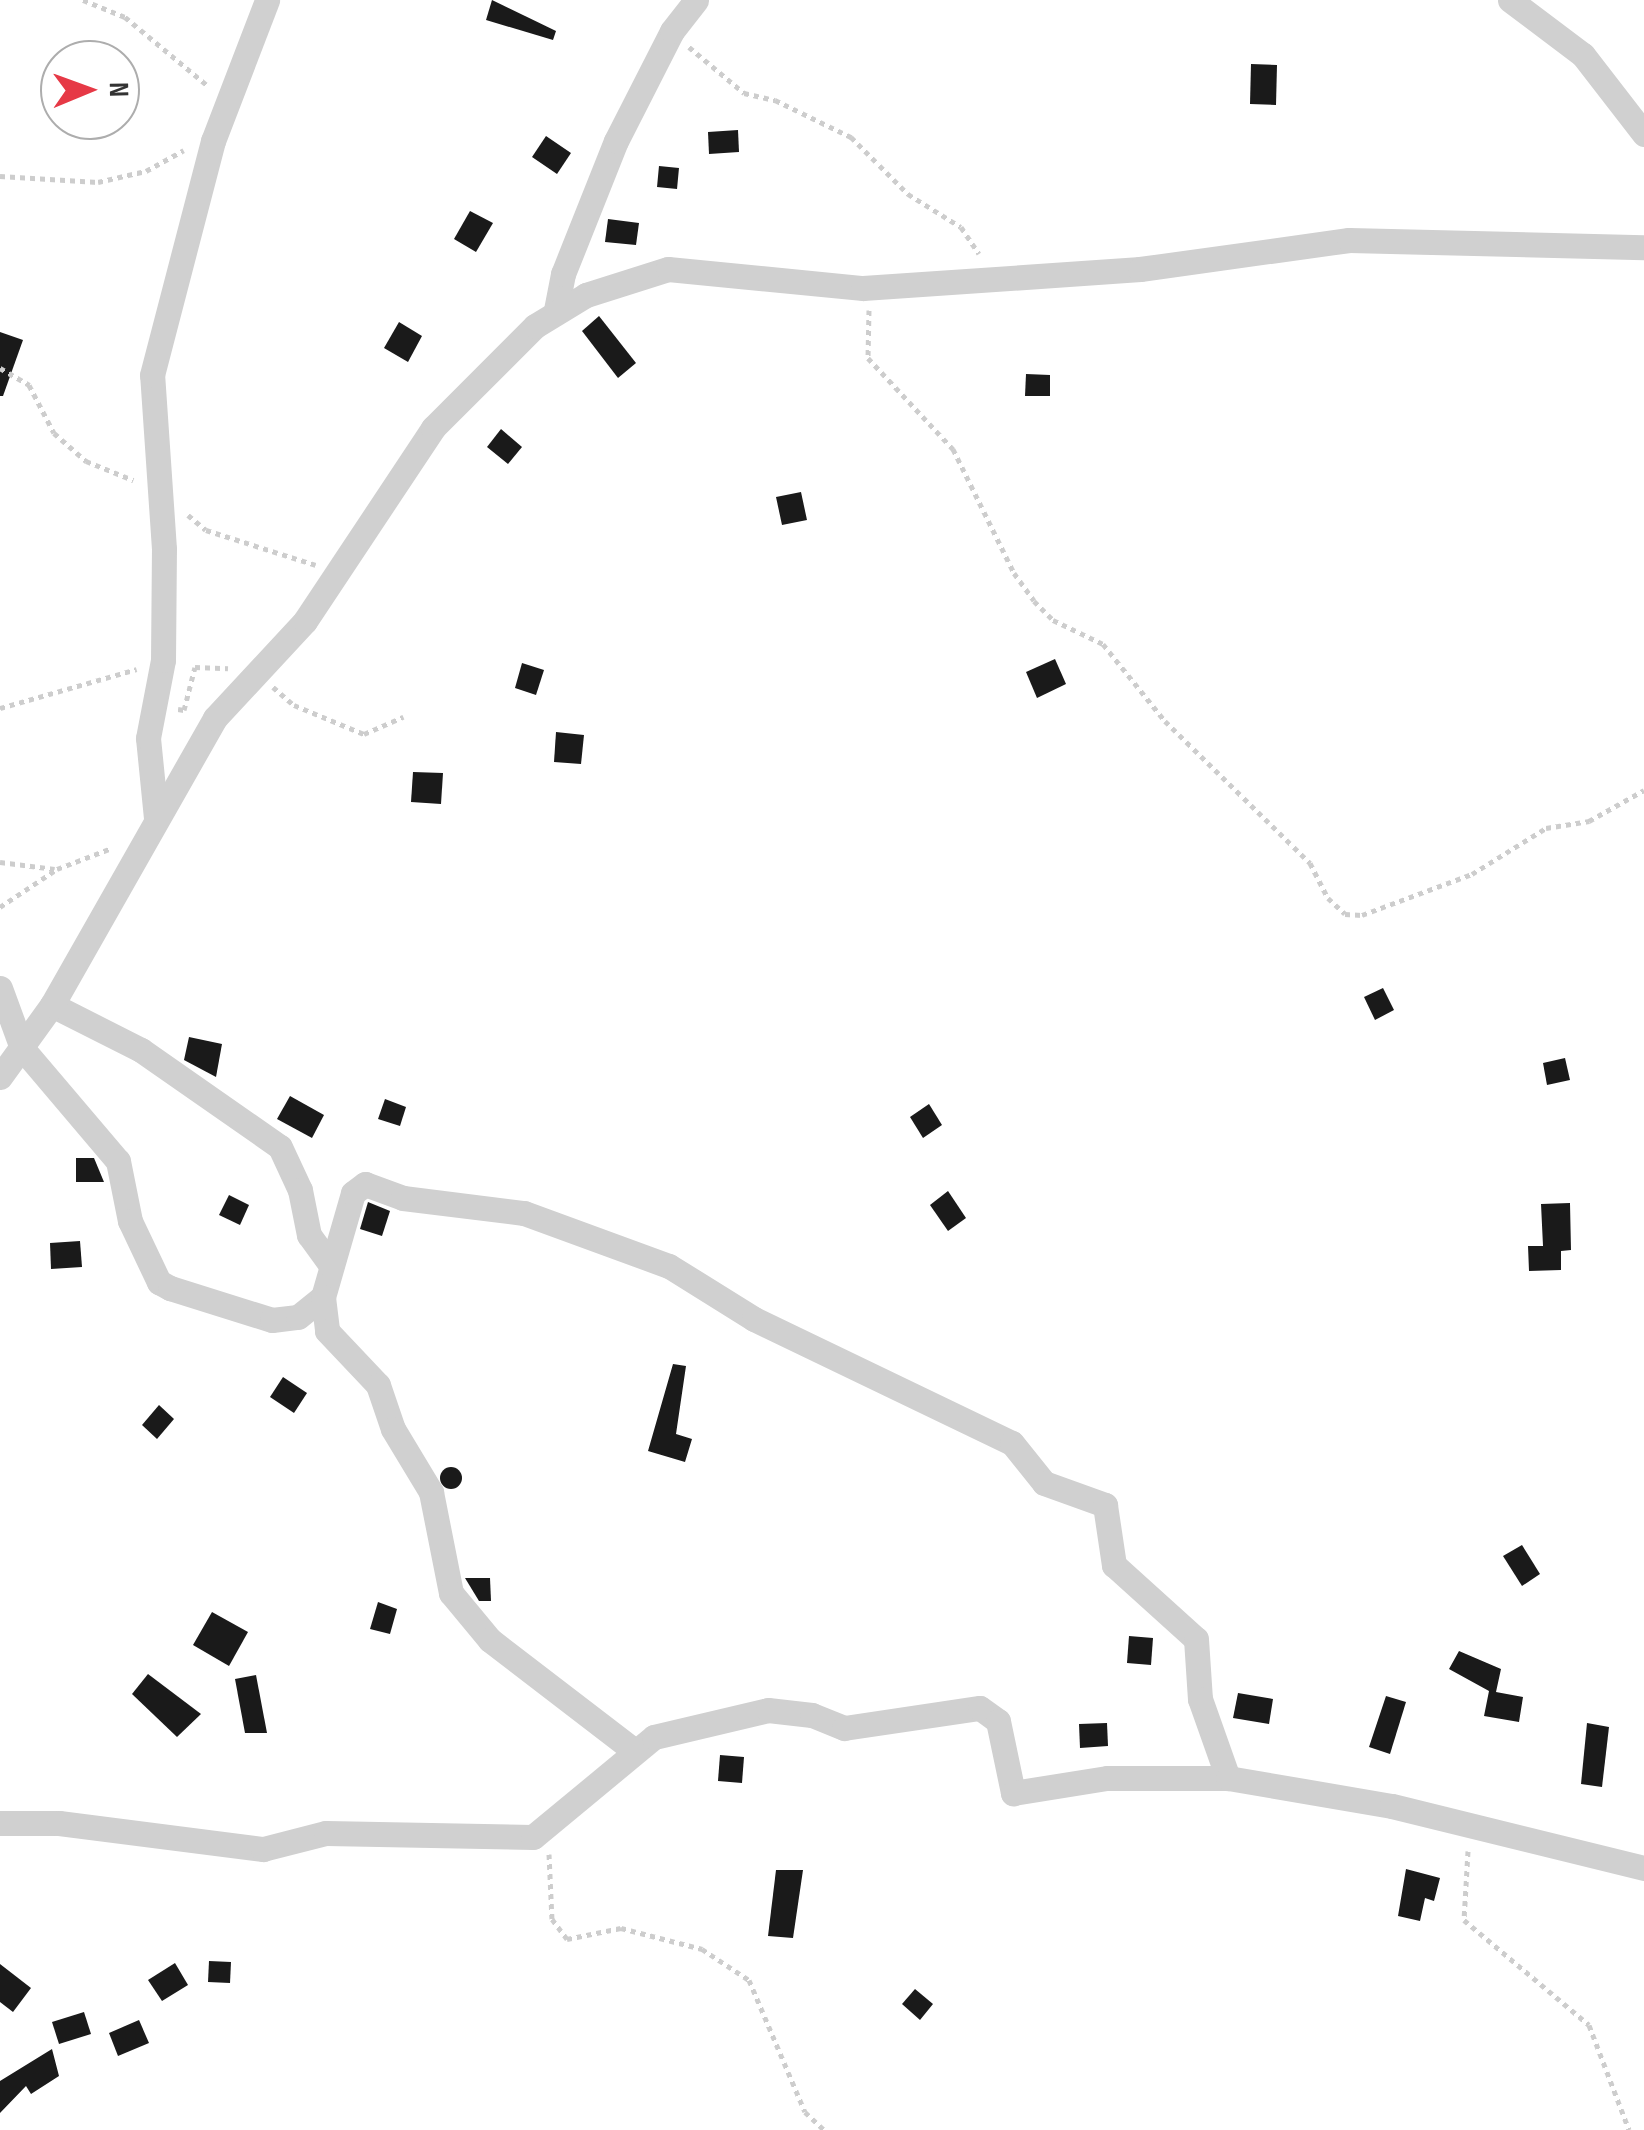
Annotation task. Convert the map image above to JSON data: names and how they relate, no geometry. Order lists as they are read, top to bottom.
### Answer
{
  "north": "right"
}
